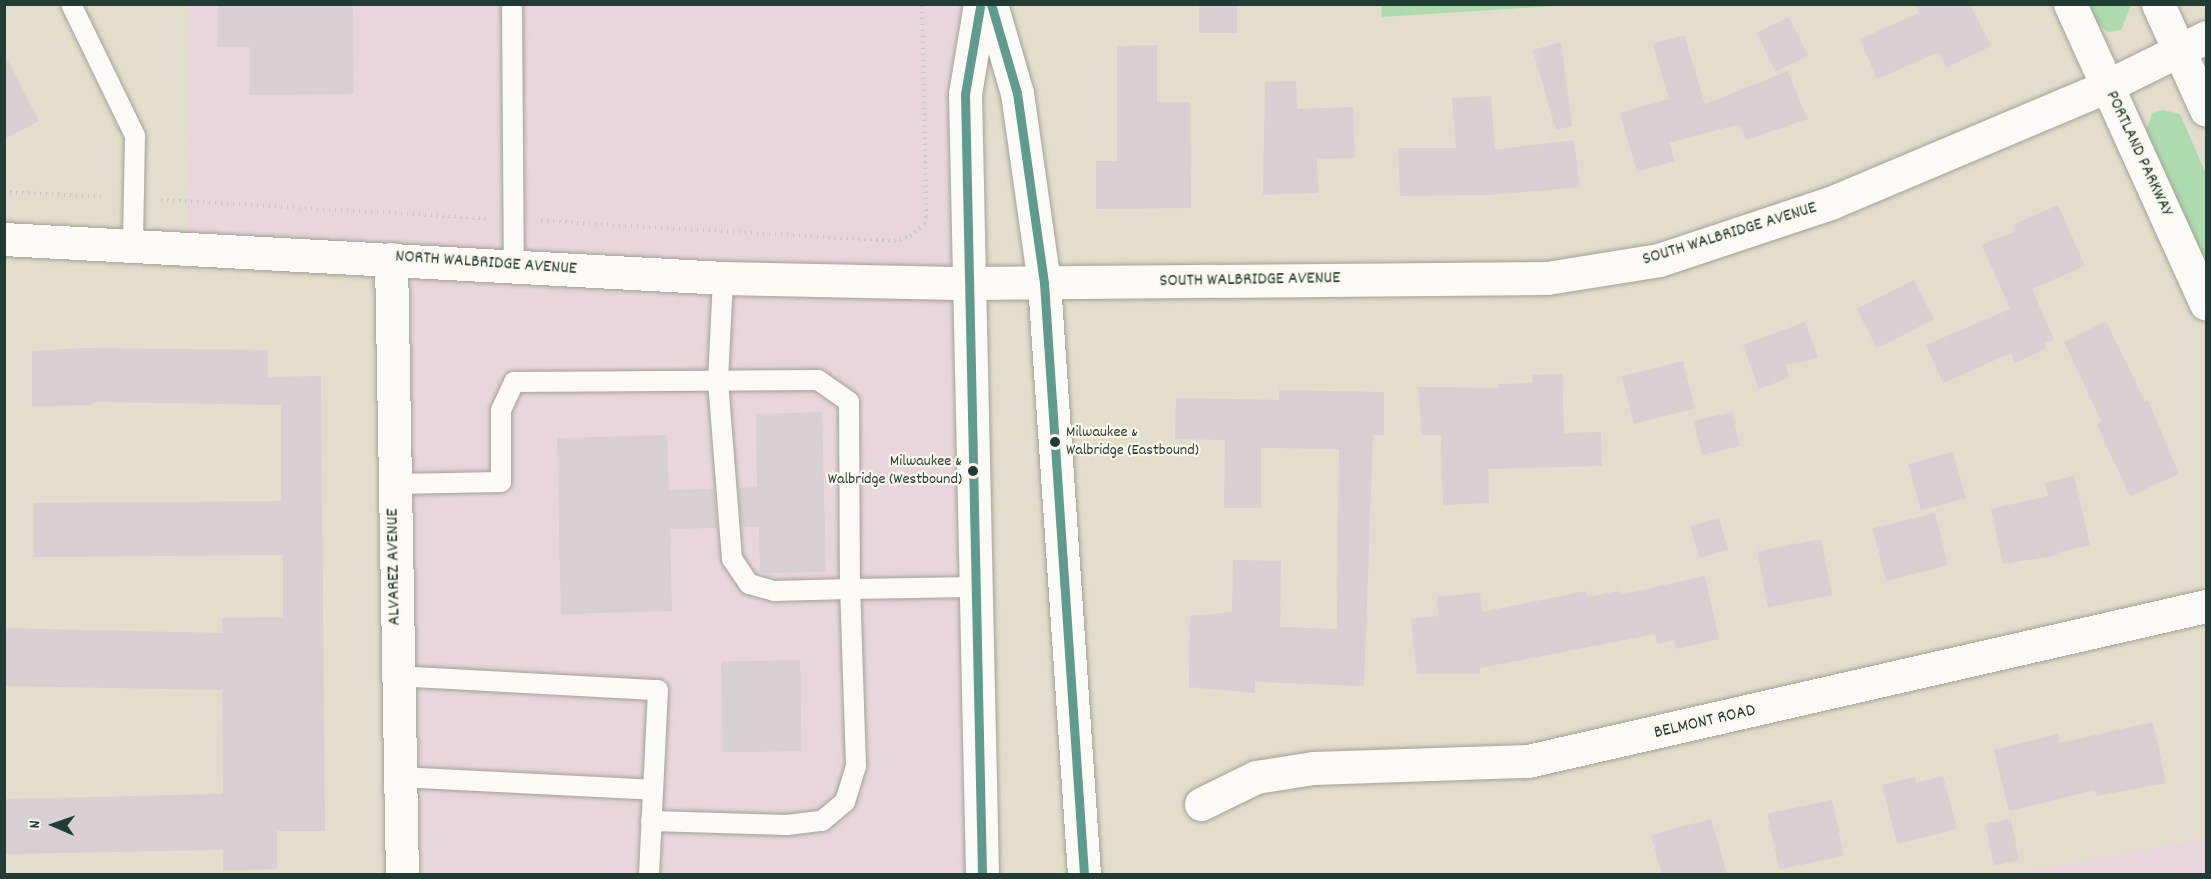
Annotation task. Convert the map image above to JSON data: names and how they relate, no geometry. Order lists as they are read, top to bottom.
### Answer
{
  "streets": {
    "street": [
      "PORTLAND PARKWAY",
      "SOUTH WALBRIDGE AVENUE",
      "NORTH WALBRIDGE AVENUE",
      "ALVAREZ AVENUE",
      "BELMONT ROAD"
    ]
  },
  "crossings": [
    ["PORTLAND PARKWAY", "SOUTH WALBRIDGE AVENUE"],
    ["SOUTH WALBRIDGE AVENUE", "NORTH WALBRIDGE AVENUE"],
    ["NORTH WALBRIDGE AVENUE", "ALVAREZ AVENUE"]
  ],
  "places": ["Milwaukee & Walbridge (Eastbound)", "Milwaukee & Walbridge (Westbound)"],
  "north": "left"
}
